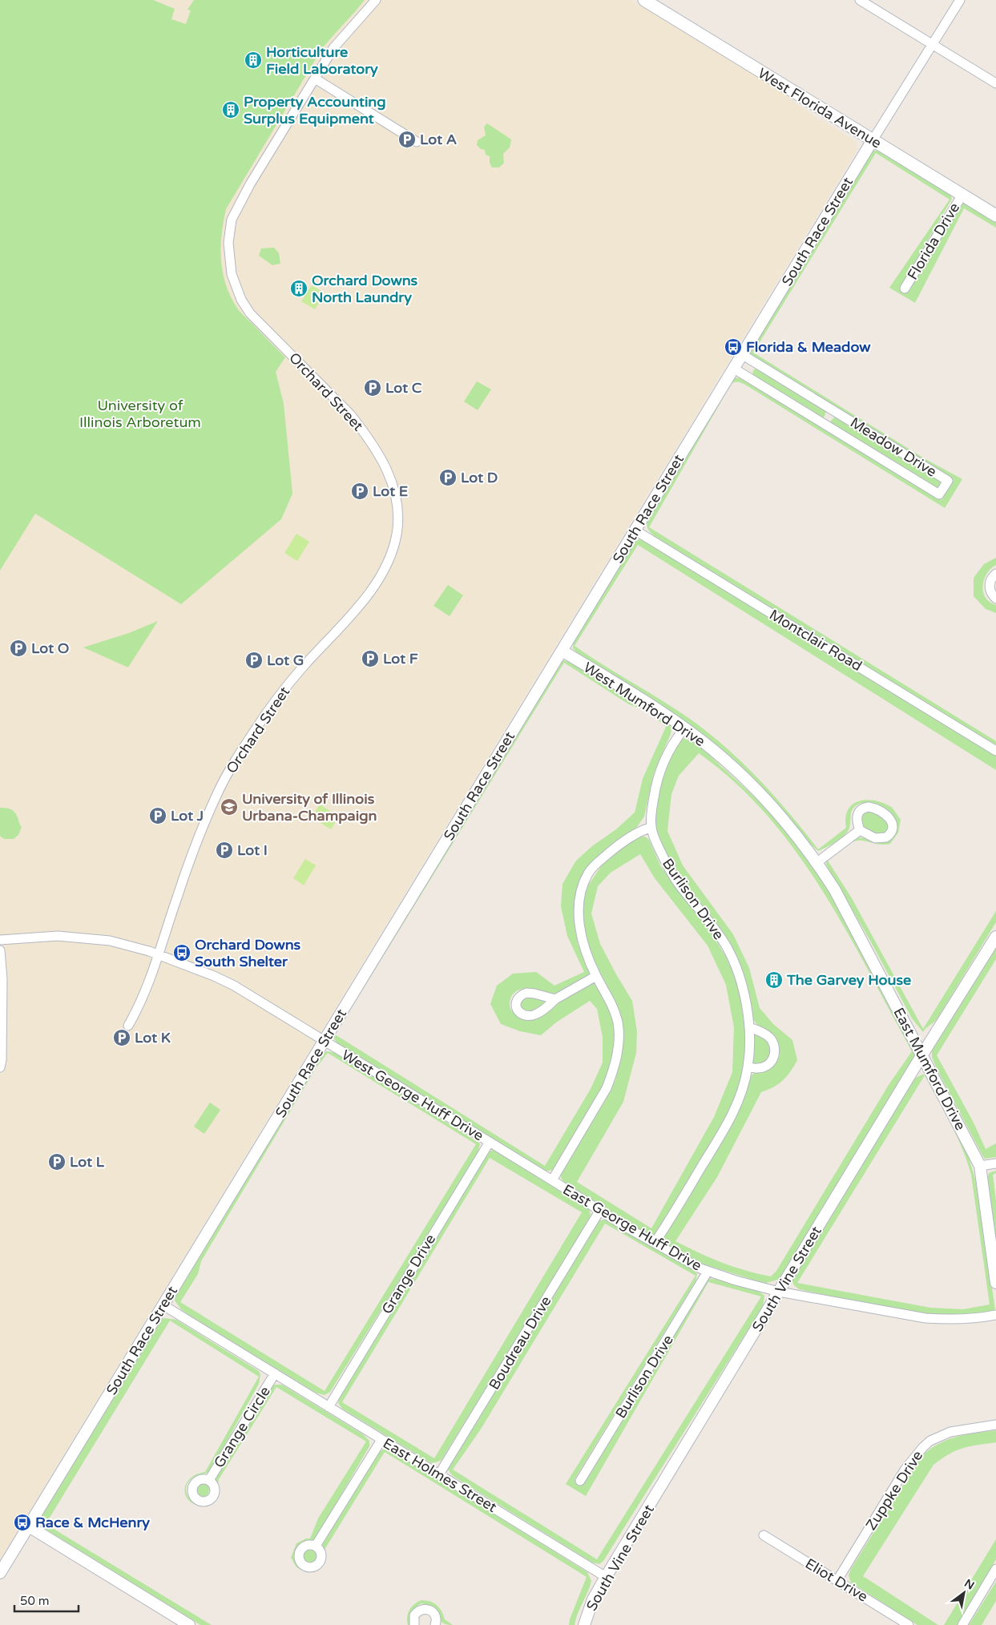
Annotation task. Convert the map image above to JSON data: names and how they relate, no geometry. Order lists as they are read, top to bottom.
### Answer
{
  "streets": {
    "main road": ["West Florida Avenue"],
    "street": [
      "South Race Street",
      "Florida Drive",
      "Orchard Street",
      "Meadow Drive",
      "Montclair Road",
      "West Mumford Drive",
      "Burlison Drive",
      "East Mumford Drive",
      "West George Huff Drive",
      "East George Huff Drive",
      "Grange Drive",
      "South Vine Street",
      "Boudreau Drive",
      "Grange Circle",
      "East Holmes Street",
      "Zuppke Drive",
      "Eliot Drive"
    ]
  },
  "crossings": [
    ["West Florida Avenue", "South Race Street"],
    ["West Florida Avenue", "Florida Drive"],
    ["South Race Street", "Meadow Drive"],
    ["South Race Street", "Montclair Road"],
    ["South Race Street", "West Mumford Drive"],
    ["South Race Street", "West George Huff Drive"],
    ["South Race Street", "East Holmes Street"],
    ["Orchard Street", "West George Huff Drive"],
    ["West Mumford Drive", "Burlison Drive"],
    ["West Mumford Drive", "East Mumford Drive"],
    ["Burlison Drive", "East George Huff Drive"],
    ["East Mumford Drive", "South Vine Street"],
    ["West George Huff Drive", "East George Huff Drive"],
    ["West George Huff Drive", "Grange Drive"],
    ["East George Huff Drive", "South Vine Street"],
    ["East George Huff Drive", "Boudreau Drive"],
    ["Grange Drive", "East Holmes Street"],
    ["South Vine Street", "East Holmes Street"],
    ["Boudreau Drive", "East Holmes Street"],
    ["Grange Circle", "East Holmes Street"],
    ["Zuppke Drive", "Eliot Drive"]
  ],
  "parks": ["University of Illinois Arboretum"],
  "places": {
    "building": [
      "Horticulture Field Laboratory",
      "Property Accounting Surplus Equipment",
      "Orchard Downs North Laundry",
      "The Garvey House"
    ],
    "parking": [
      "Lot A",
      "Lot C",
      "Lot D",
      "Lot E",
      "Lot O",
      "Lot F",
      "Lot G",
      "Lot J",
      "Lot I",
      "Lot K",
      "Lot L"
    ],
    "bus stop": ["Florida & Meadow", "Orchard Downs South Shelter", "Race & McHenry"],
    "school or university": ["University of Illinois Urbana-Champaign"]
  },
  "scale_bar": "50 m",
  "north": "top right"
}
